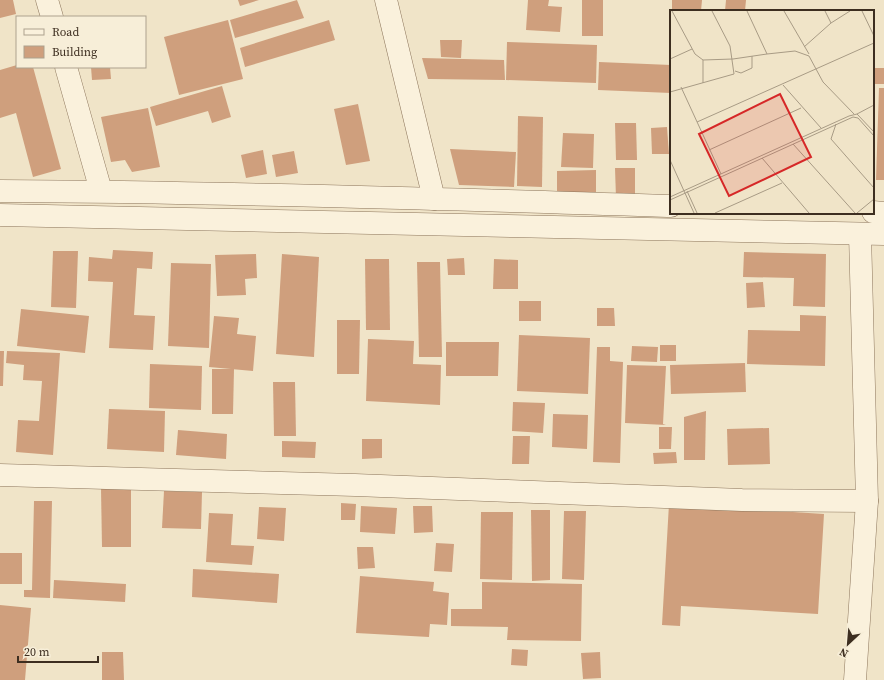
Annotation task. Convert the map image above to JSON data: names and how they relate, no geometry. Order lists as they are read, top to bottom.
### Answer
{
  "legend": ["Road", "Building"],
  "scale_bar": "20 m",
  "north": "bottom left"
}
